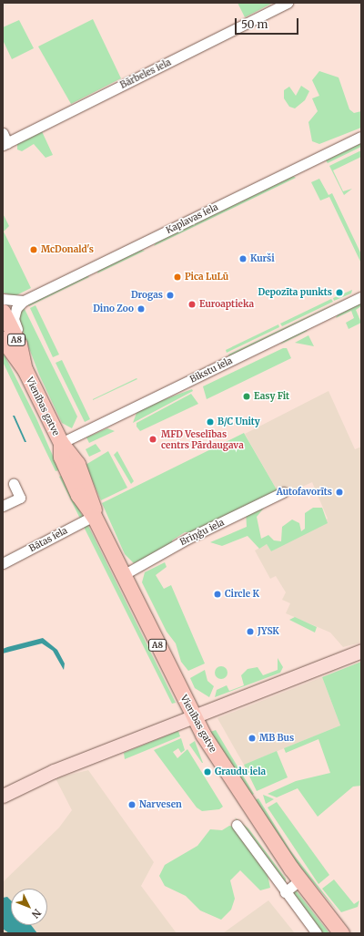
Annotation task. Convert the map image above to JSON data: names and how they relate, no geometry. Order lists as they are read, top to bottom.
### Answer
{
  "streets": {
    "highway": ["A8", "Vienības gatve"],
    "street": [
      "Bārbeles iela",
      "Kaplavas iela",
      "Bikstu iela",
      "Briņģu iela",
      "Bātas iela"
    ]
  },
  "crossings": [
    ["Bikstu iela", "Vienības gatve"],
    ["Vienības gatve", "Briņģu iela"],
    ["Vienības gatve", "Bātas iela"]
  ],
  "places": [
    "McDonald's",
    "Kurši",
    "Pica LuLū",
    "Depozīta punkts",
    "Drogas",
    "Euroaptieka",
    "Dino Zoo",
    "Easy Fit",
    "B/C Unity",
    "MFD Veselības centrs Pārdaugava",
    "Autofavorīts",
    "Circle K",
    "JYSK",
    "MB Bus",
    "Graudu iela",
    "Narvesen"
  ],
  "scale_bar": "50 m",
  "north": "bottom right"
}
